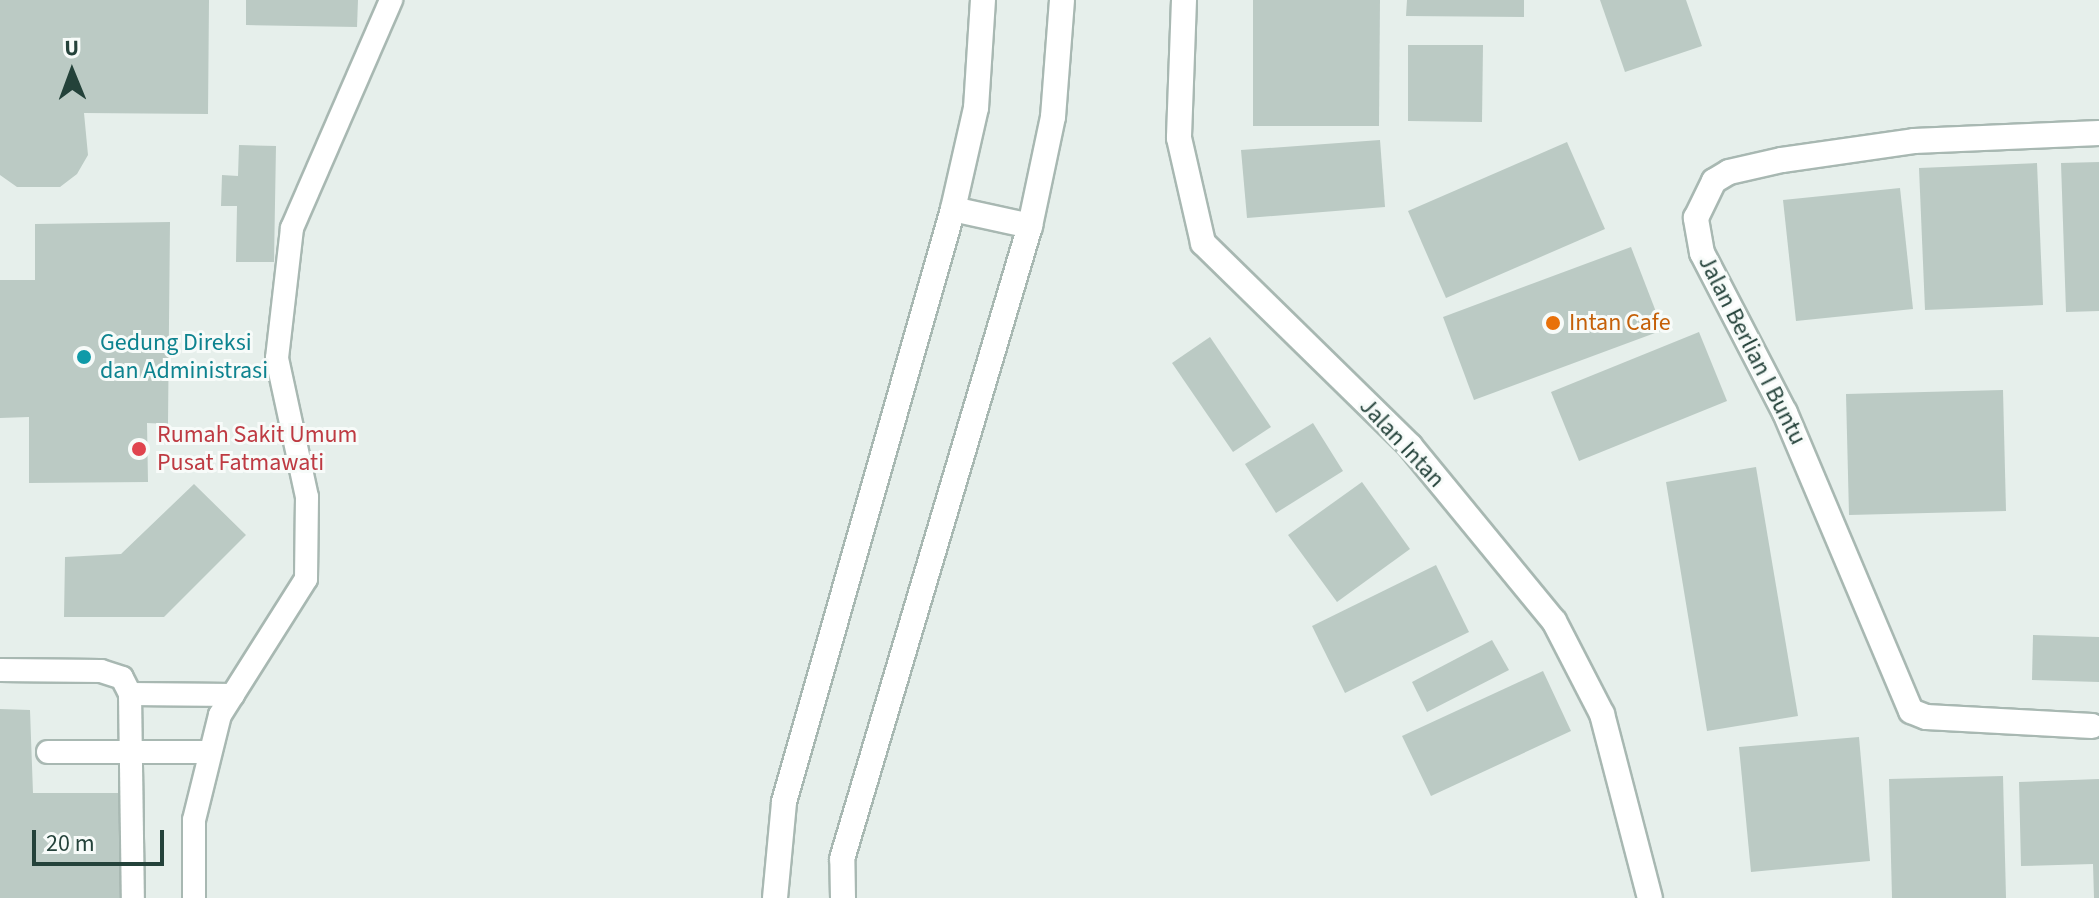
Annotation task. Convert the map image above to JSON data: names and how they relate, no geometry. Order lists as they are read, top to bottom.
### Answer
{
  "streets": {
    "street": ["Jalan Berlian I Buntu", "Jalan Intan"]
  },
  "places": ["Intan Cafe", "Gedung Direksi dan Administrasi", "Rumah Sakit Umum Pusat Fatmawati"],
  "scale_bar": "20 m",
  "north": "top"
}
